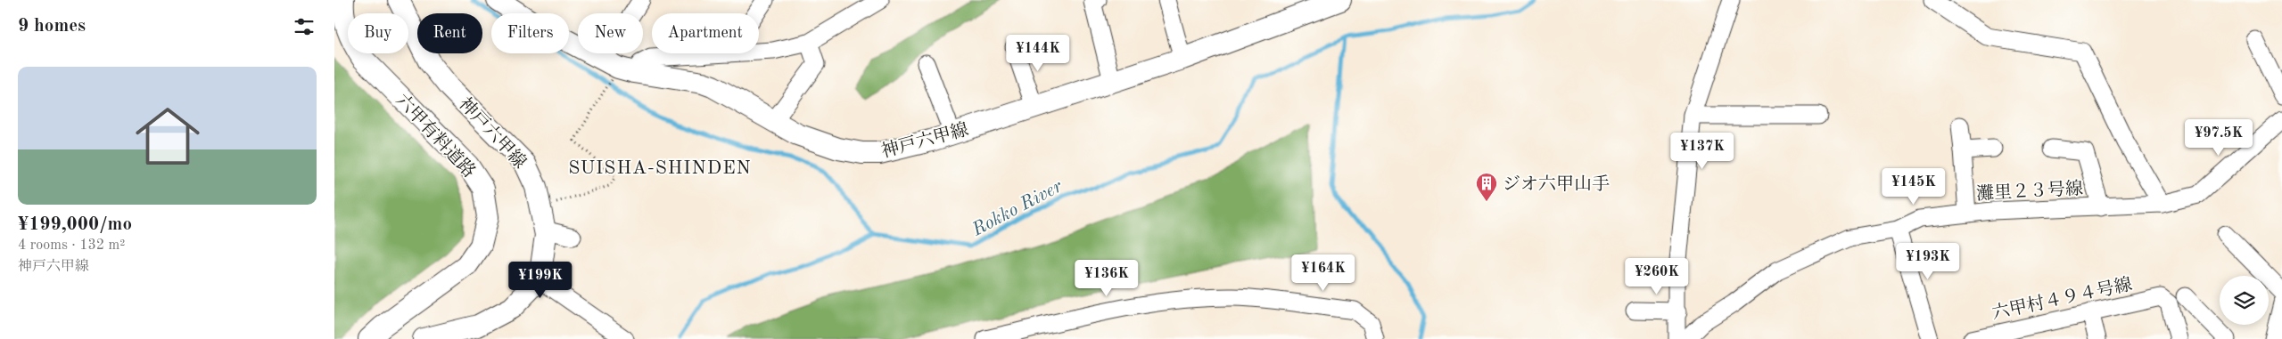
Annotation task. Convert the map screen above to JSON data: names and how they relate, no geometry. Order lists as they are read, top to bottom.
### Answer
{
  "streets": {
    "main road": ["神戸六甲線", "六甲有料道路"],
    "street": ["灘里２３号線", "六甲村４９４号線"]
  },
  "districts": ["SUISHA-SHINDEN"],
  "water": ["Rokko River"],
  "places": {
    "building": ["ジオ六甲山手"]
  },
  "page": {
    "heading": "9 homes",
    "chip": [
      "Buy",
      "Rent",
      "Filters",
      "New",
      "Apartment"
    ],
    "price": [
      "¥144K",
      "¥97.5K",
      "¥137K",
      "¥145K",
      "¥193K",
      "¥164K",
      "¥260K",
      "¥136K",
      "¥199K"
    ],
    "list": [
      {
        "name": "¥199,000/mo",
        "note": "4 rooms · 132 m² · 神戸六甲線"
      }
    ]
  }
}
